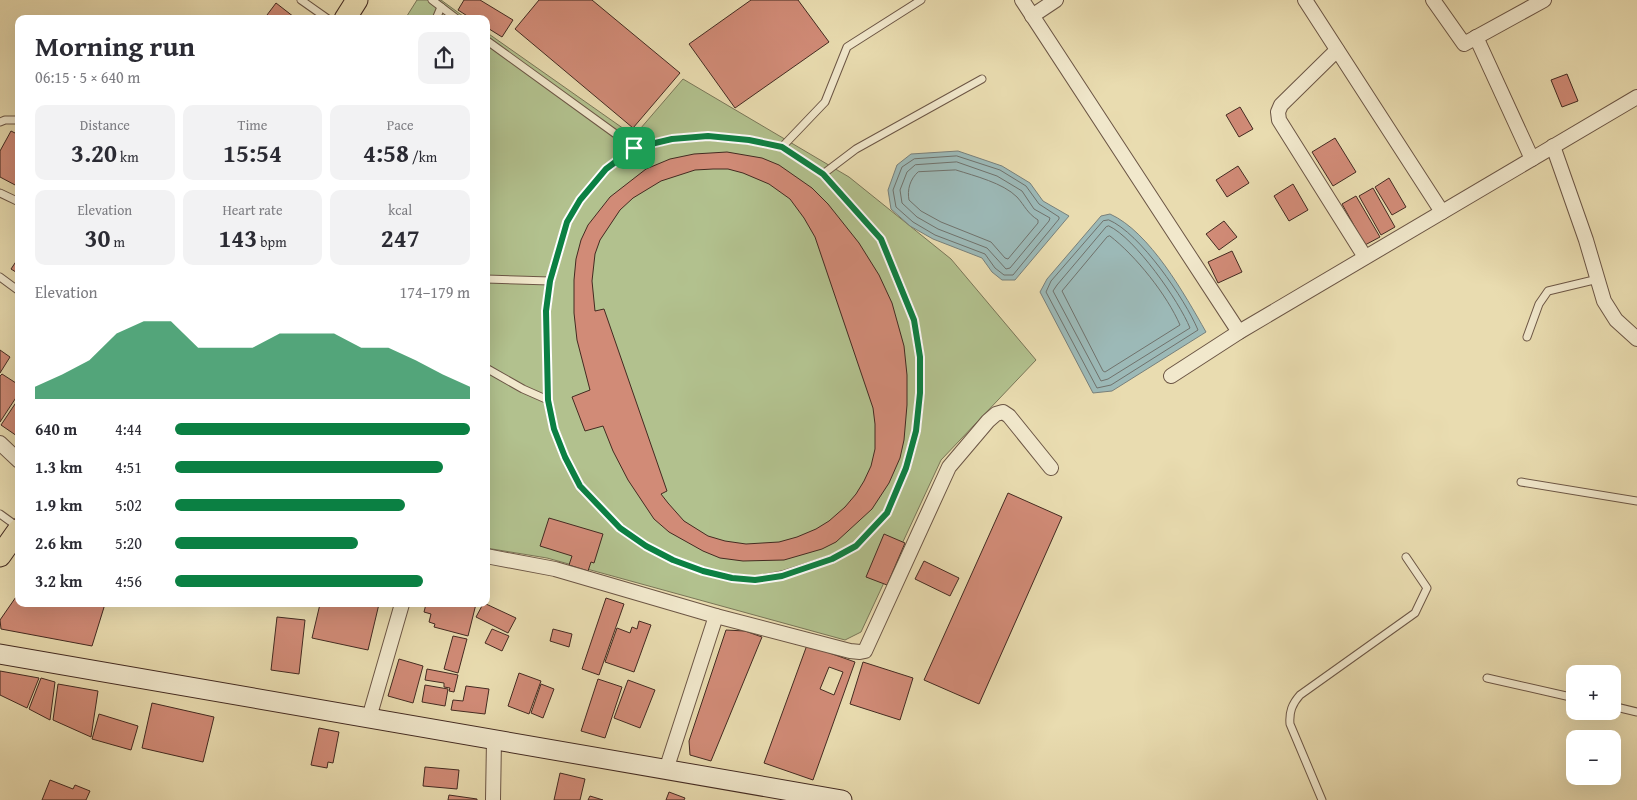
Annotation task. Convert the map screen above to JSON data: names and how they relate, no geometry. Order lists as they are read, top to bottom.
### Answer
{
  "page": {
    "heading": ["Morning run", "06:15 · 5 × 640 m"],
    "stats": [
      ["Distance", "3.20 km"],
      ["Time", "15:54"],
      ["Pace", "4:58 /km"],
      ["Elevation", "30 m"],
      ["Heart rate", "143 bpm"],
      ["kcal", "247"]
    ],
    "chart": ["Elevation", "174–179 m"],
    "list": [
      {
        "name": "640 m",
        "note": "4:44"
      },
      {
        "name": "1.3 km",
        "note": "4:51"
      },
      {
        "name": "1.9 km",
        "note": "5:02"
      },
      {
        "name": "2.6 km",
        "note": "5:20"
      },
      {
        "name": "3.2 km",
        "note": "4:56"
      }
    ],
    "map_buttons": ["+", "−"]
  }
}
